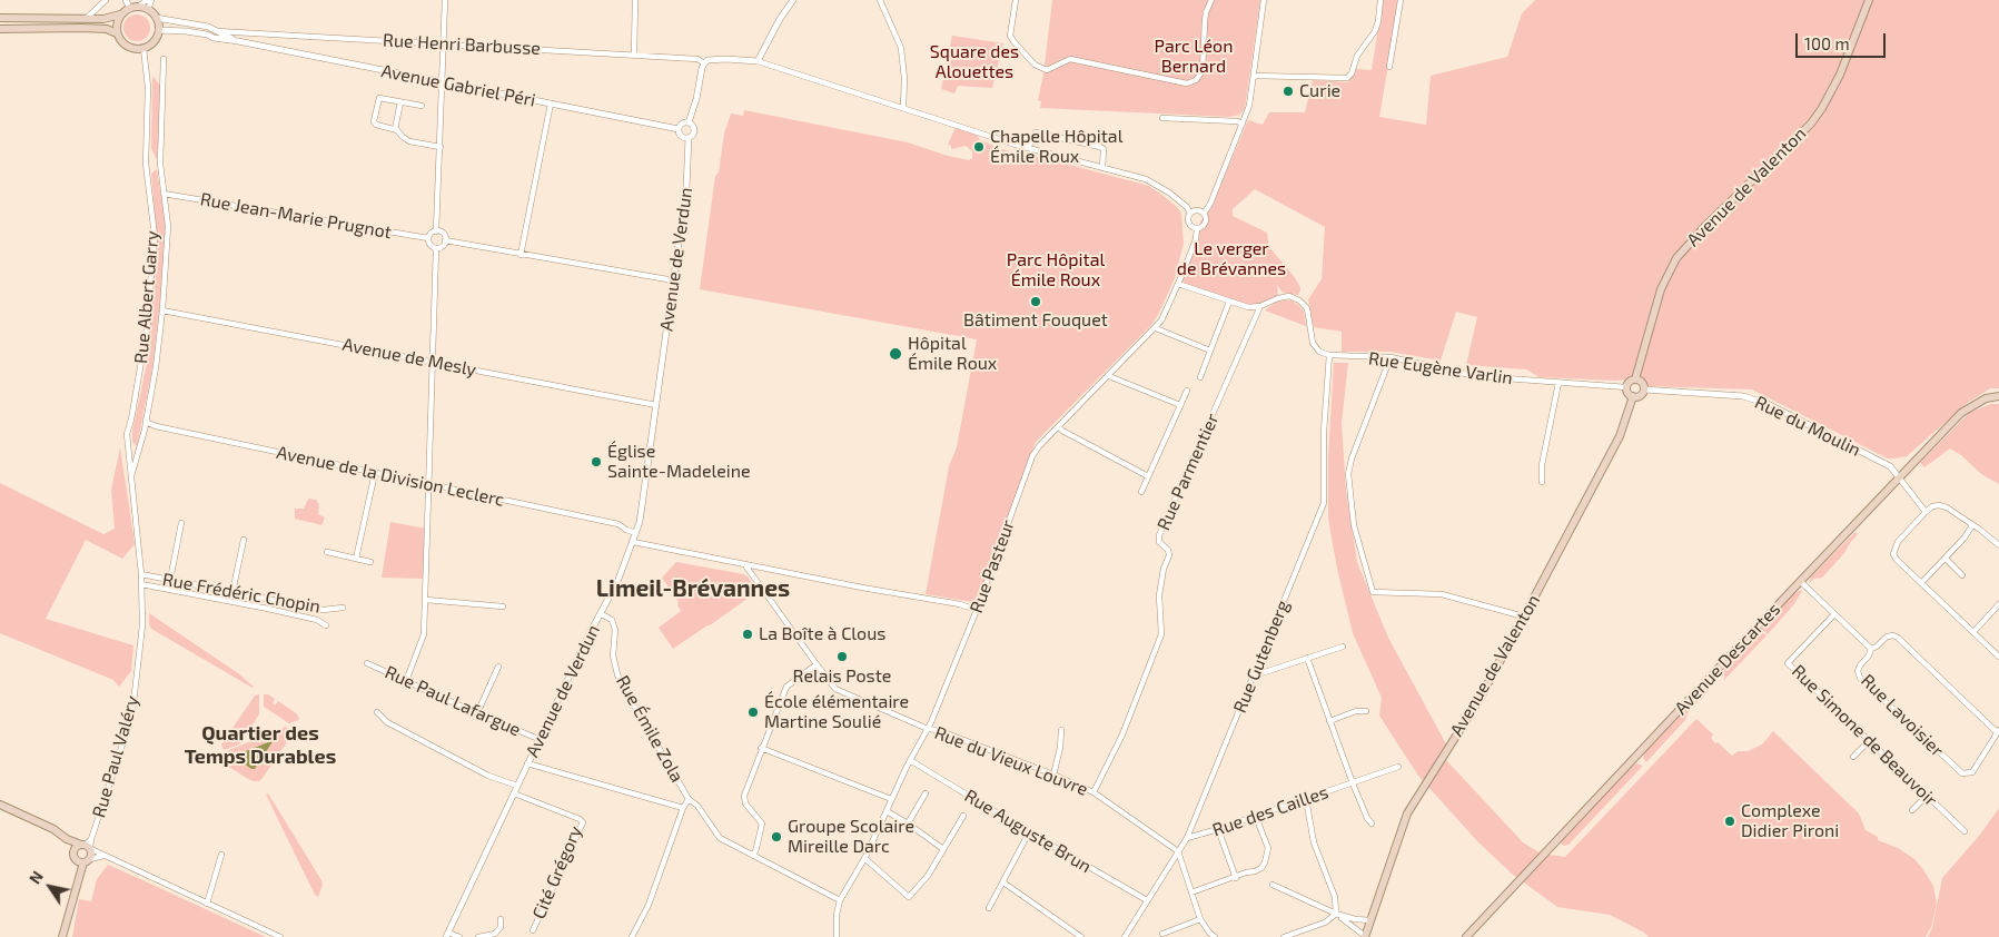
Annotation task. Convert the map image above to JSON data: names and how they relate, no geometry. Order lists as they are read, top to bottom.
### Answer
{
  "streets": {
    "main road": ["Avenue de Valenton", "Avenue Descartes"],
    "street": [
      "Rue Henri Barbusse",
      "Avenue Gabriel Péri",
      "Rue Jean-Marie Prugnot",
      "Avenue de Verdun",
      "Rue Albert Garry",
      "Avenue de Mesly",
      "Rue Eugène Varlin",
      "Rue du Moulin",
      "Rue Parmentier",
      "Avenue de la Division Leclerc",
      "Rue Pasteur",
      "Rue Frédéric Chopin",
      "Rue Gutenberg",
      "Rue Paul Lafargue",
      "Rue Lavoisier",
      "Rue Émile Zola",
      "Rue Simone de Beauvoir",
      "Rue Paul Valéry",
      "Rue du Vieux Louvre",
      "Rue des Cailles",
      "Rue Auguste Brun",
      "Cité Grégory"
    ]
  },
  "crossings": [
    ["Rue Henri Barbusse", "Avenue Gabriel Péri"],
    ["Avenue Gabriel Péri", "Avenue de Verdun"],
    ["Avenue Gabriel Péri", "Rue Albert Garry"],
    ["Avenue de Valenton", "Rue Eugène Varlin"],
    ["Avenue de Valenton", "Rue du Moulin"],
    ["Rue Jean-Marie Prugnot", "Rue Albert Garry"],
    ["Avenue de Verdun", "Avenue de Mesly"],
    ["Avenue de Verdun", "Avenue de la Division Leclerc"],
    ["Avenue de Verdun", "Rue Paul Lafargue"],
    ["Avenue de Verdun", "Rue Émile Zola"],
    ["Avenue de Verdun", "Cité Grégory"],
    ["Rue Albert Garry", "Avenue de Mesly"],
    ["Rue Albert Garry", "Avenue de la Division Leclerc"],
    ["Rue Albert Garry", "Rue Frédéric Chopin"],
    ["Rue Albert Garry", "Rue Paul Valéry"],
    ["Rue Eugène Varlin", "Rue du Moulin"],
    ["Rue Eugène Varlin", "Rue Gutenberg"],
    ["Rue du Moulin", "Avenue Descartes"],
    ["Rue Parmentier", "Rue du Vieux Louvre"],
    ["Rue Pasteur", "Rue du Vieux Louvre"],
    ["Rue Pasteur", "Rue Auguste Brun"],
    ["Rue Frédéric Chopin", "Rue Paul Valéry"],
    ["Rue Gutenberg", "Rue du Vieux Louvre"],
    ["Rue Gutenberg", "Rue des Cailles"],
    ["Rue Gutenberg", "Rue Auguste Brun"],
    ["Avenue Descartes", "Rue Lavoisier"],
    ["Rue Lavoisier", "Rue Simone de Beauvoir"]
  ],
  "districts": ["Limeil-Brévannes", "Quartier des Temps Durables"],
  "parks": [
    "Parc Léon Bernard",
    "Square des Alouettes",
    "Le verger de Brévannes",
    "Parc Hôpital Émile Roux"
  ],
  "places": [
    "Curie",
    "Chapelle Hôpital Émile Roux",
    "Bâtiment Fouquet",
    "Hôpital Émile Roux",
    "Église Sainte-Madeleine",
    "La Boîte à Clous",
    "Relais Poste",
    "École élémentaire Martine Soulié",
    "Complexe Didier Pironi",
    "Groupe Scolaire Mireille Darc"
  ],
  "scale_bar": "100 m",
  "north": "top left"
}
